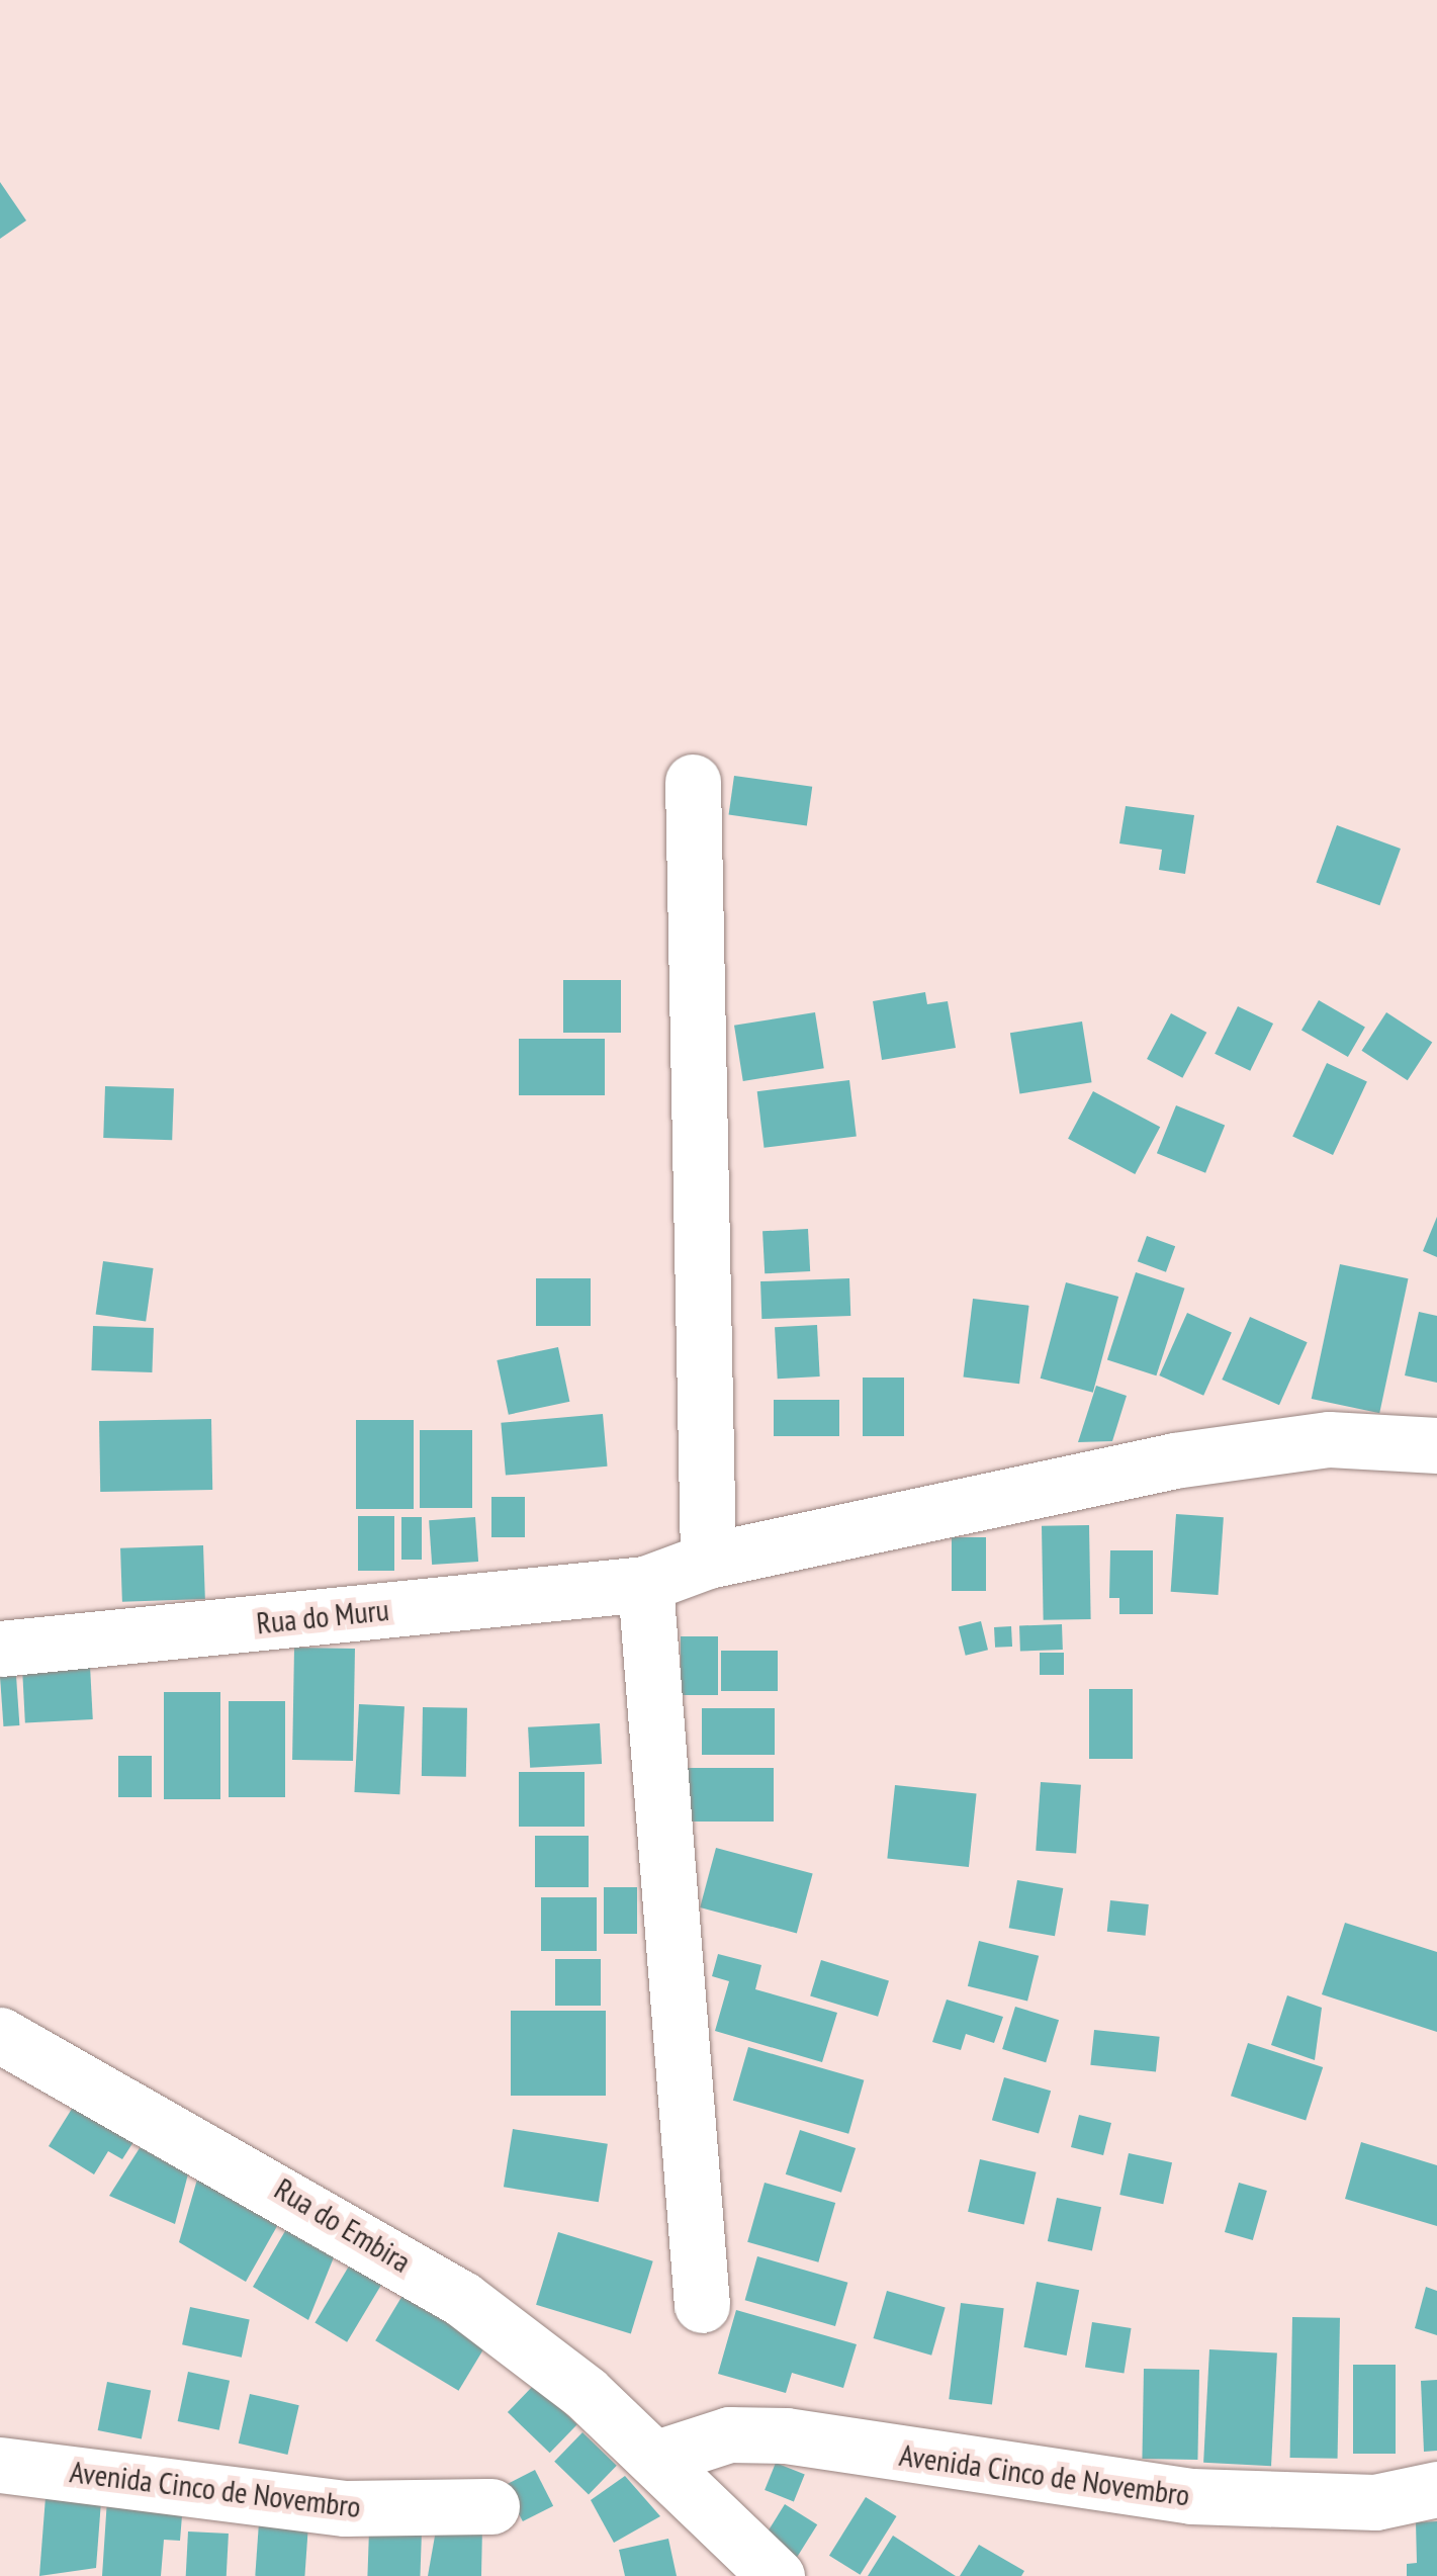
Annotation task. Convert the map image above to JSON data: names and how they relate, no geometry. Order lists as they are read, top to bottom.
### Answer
{
  "streets": {
    "street": ["Rua do Muru", "Rua do Embira", "Avenida Cinco de Novembro"]
  },
  "crossings": [
    ["Rua do Embira", "Avenida Cinco de Novembro"]
  ]
}
